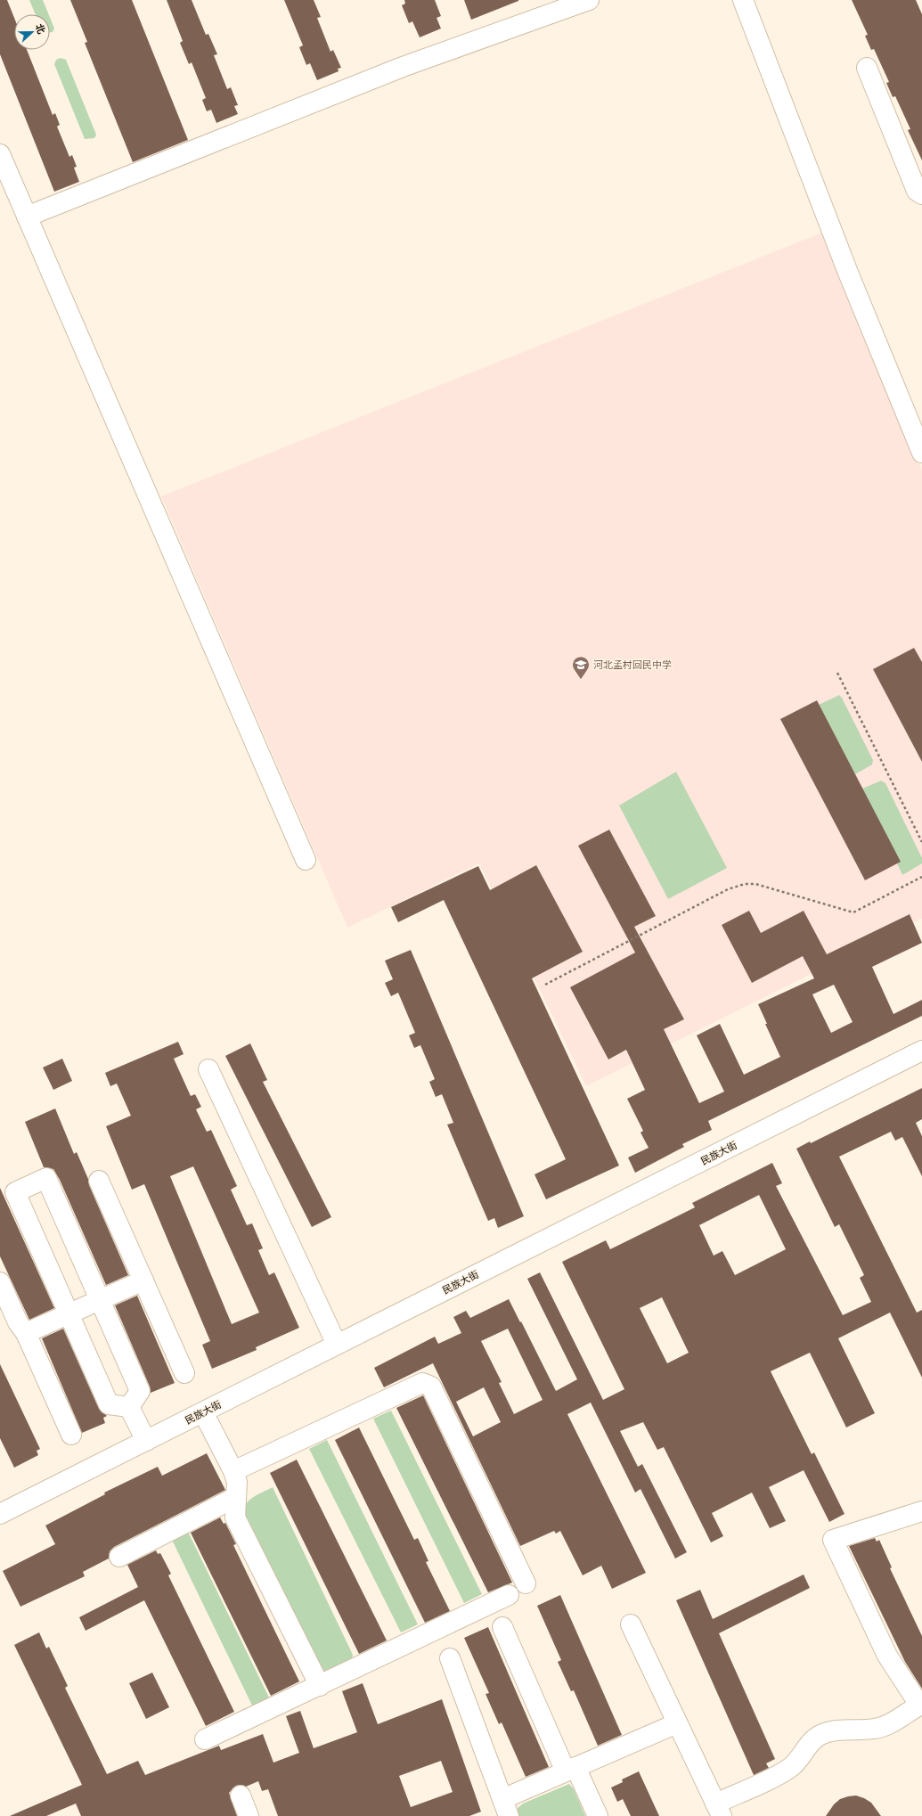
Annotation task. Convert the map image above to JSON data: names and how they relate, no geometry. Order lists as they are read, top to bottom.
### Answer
{
  "streets": {
    "street": ["民族大街"]
  },
  "places": {
    "school or university": ["河北孟村回民中学"]
  },
  "north": "right"
}
